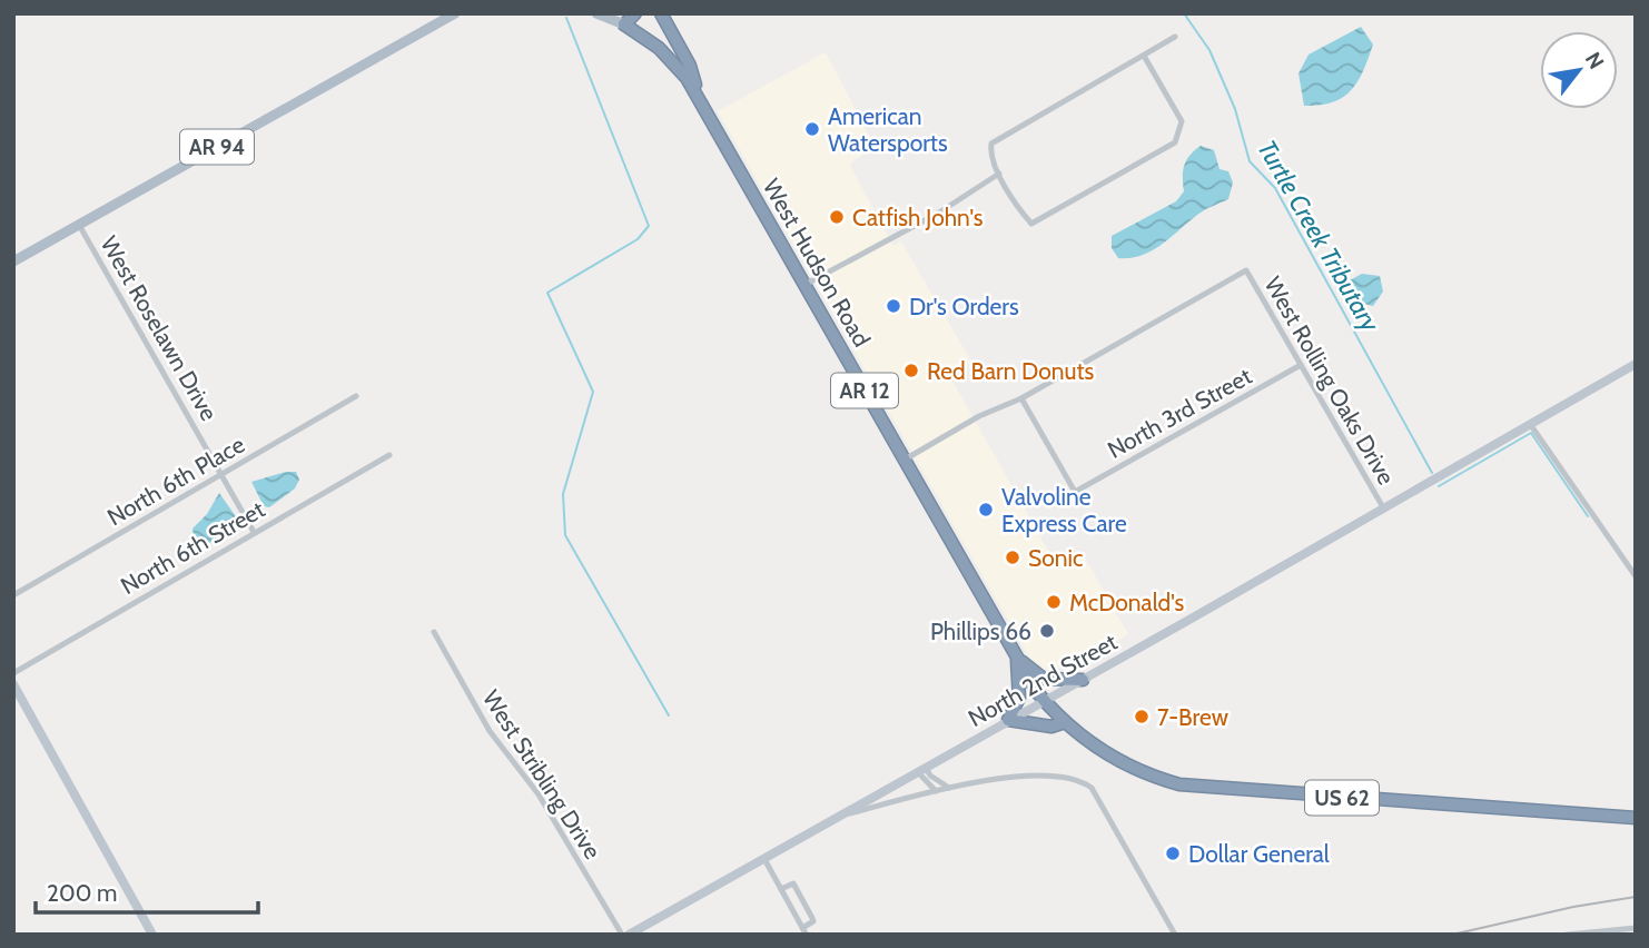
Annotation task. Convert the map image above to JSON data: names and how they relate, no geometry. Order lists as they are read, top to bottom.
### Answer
{
  "streets": {
    "highway": ["West Hudson Road", "AR 12", "US 62"],
    "main road": ["AR 94", "North 2nd Street"],
    "street": [
      "West Roselawn Drive",
      "West Rolling Oaks Drive",
      "North 3rd Street",
      "North 6th Place",
      "North 6th Street",
      "West Stribling Drive"
    ]
  },
  "crossings": [
    ["AR 94", "West Roselawn Drive"],
    ["West Hudson Road", "AR 12"],
    ["West Hudson Road", "North 2nd Street"],
    ["West Hudson Road", "US 62"],
    ["West Roselawn Drive", "North 6th Place"],
    ["West Roselawn Drive", "North 6th Street"],
    ["West Rolling Oaks Drive", "North 3rd Street"],
    ["West Rolling Oaks Drive", "North 2nd Street"],
    ["AR 12", "North 2nd Street"],
    ["North 2nd Street", "US 62"]
  ],
  "water": ["Turtle Creek Tributary"],
  "places": [
    "American Watersports",
    "Catfish John's",
    "Dr's Orders",
    "Red Barn Donuts",
    "Valvoline Express Care",
    "Sonic",
    "McDonald's",
    "Phillips 66",
    "7-Brew",
    "Dollar General"
  ],
  "scale_bar": "200 m",
  "north": "top right"
}
